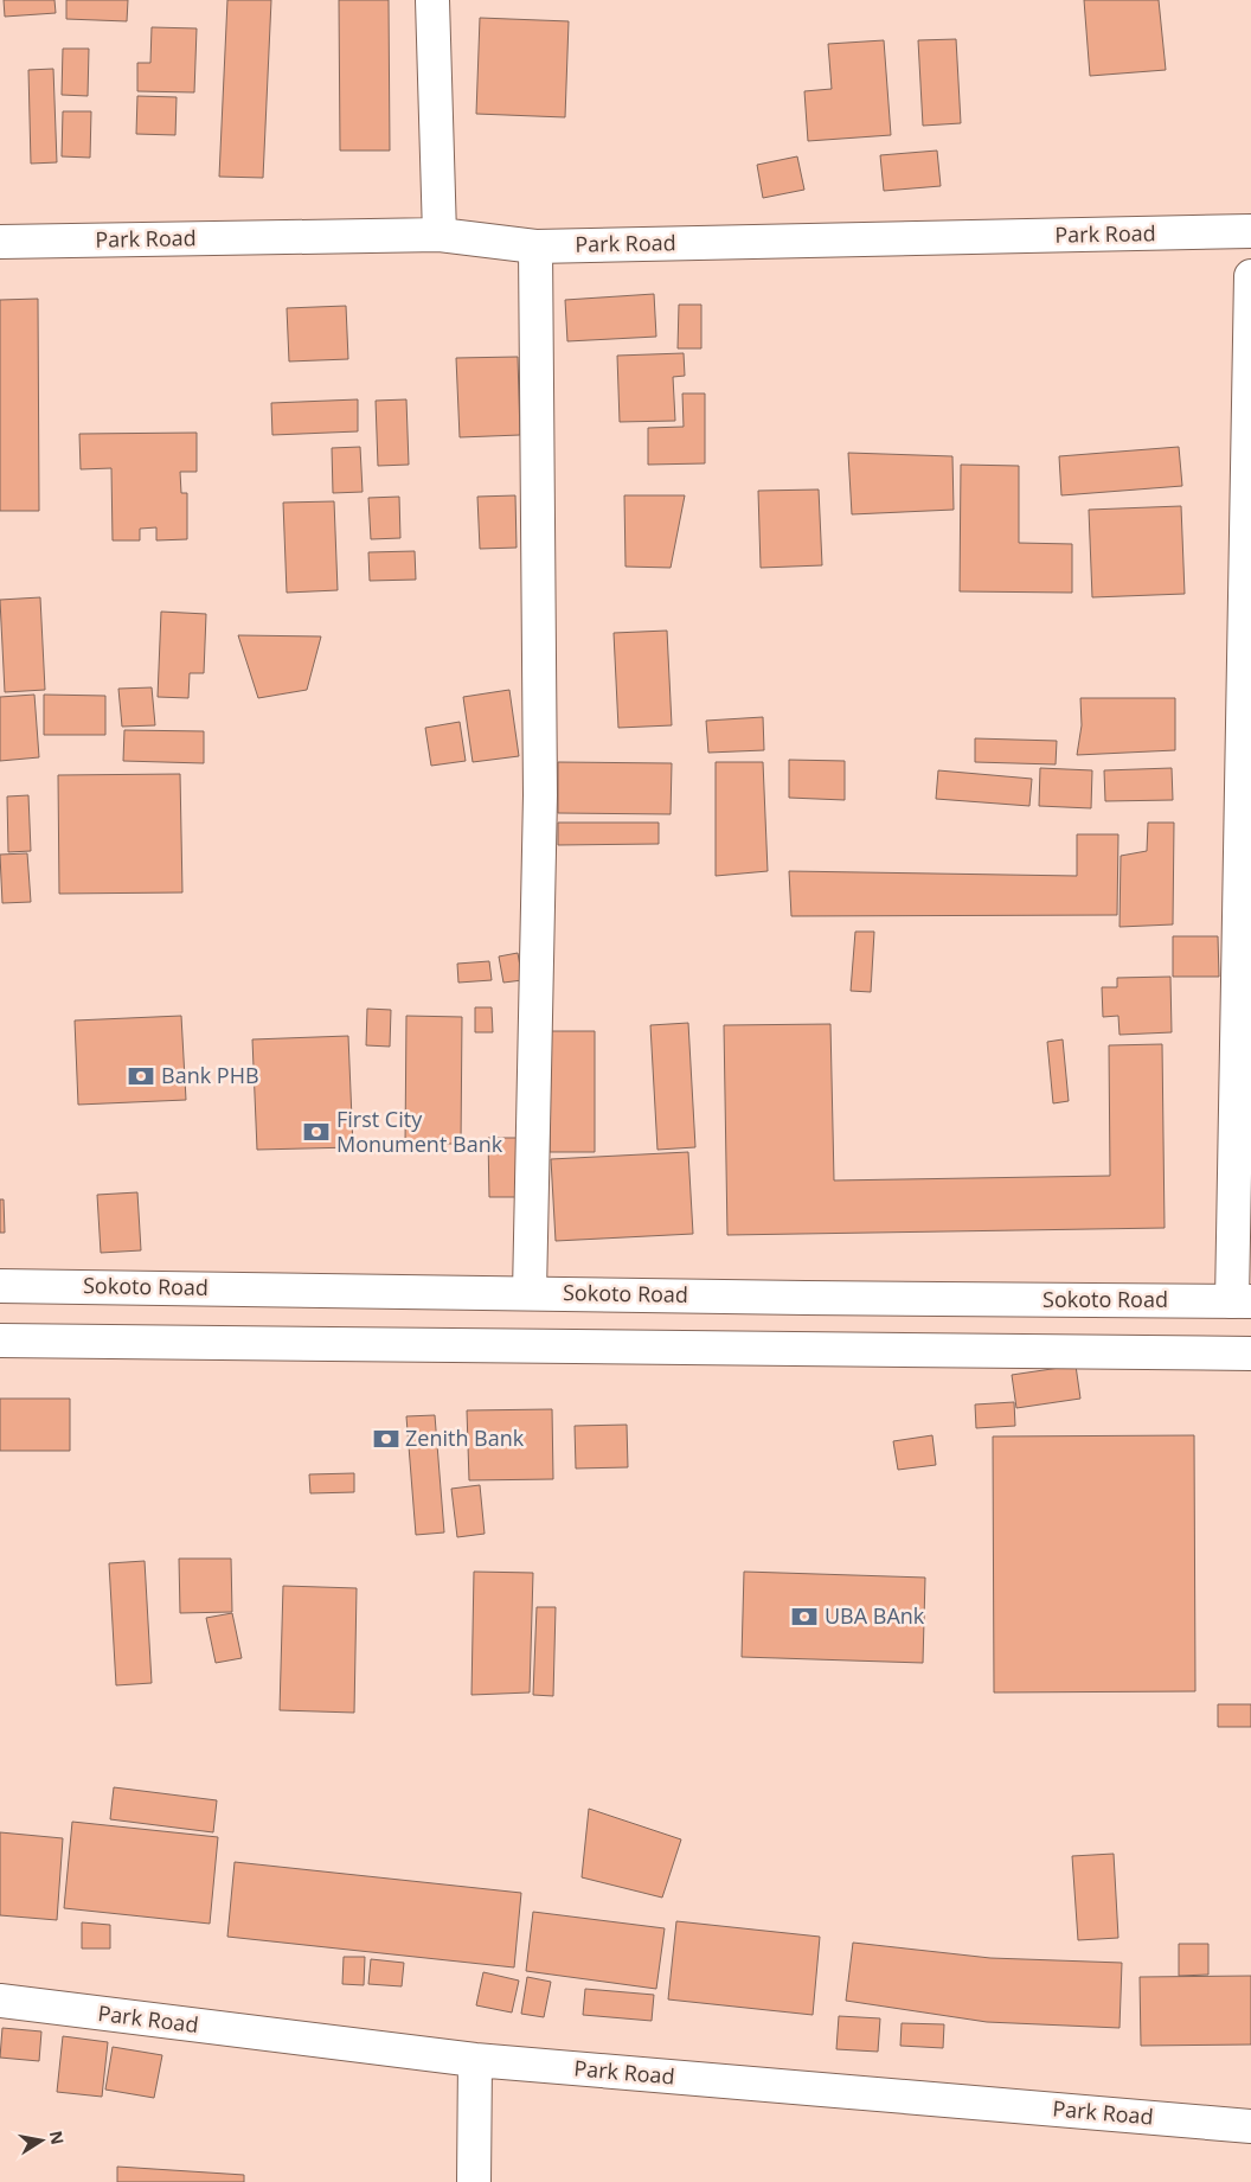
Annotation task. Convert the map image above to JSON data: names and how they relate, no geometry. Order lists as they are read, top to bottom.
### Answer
{
  "streets": {
    "street": ["Park Road", "Sokoto Road"]
  },
  "places": {
    "bank": [
      "Bank PHB",
      "First City Monument Bank",
      "Zenith Bank",
      "UBA BAnk"
    ]
  },
  "north": "right"
}
